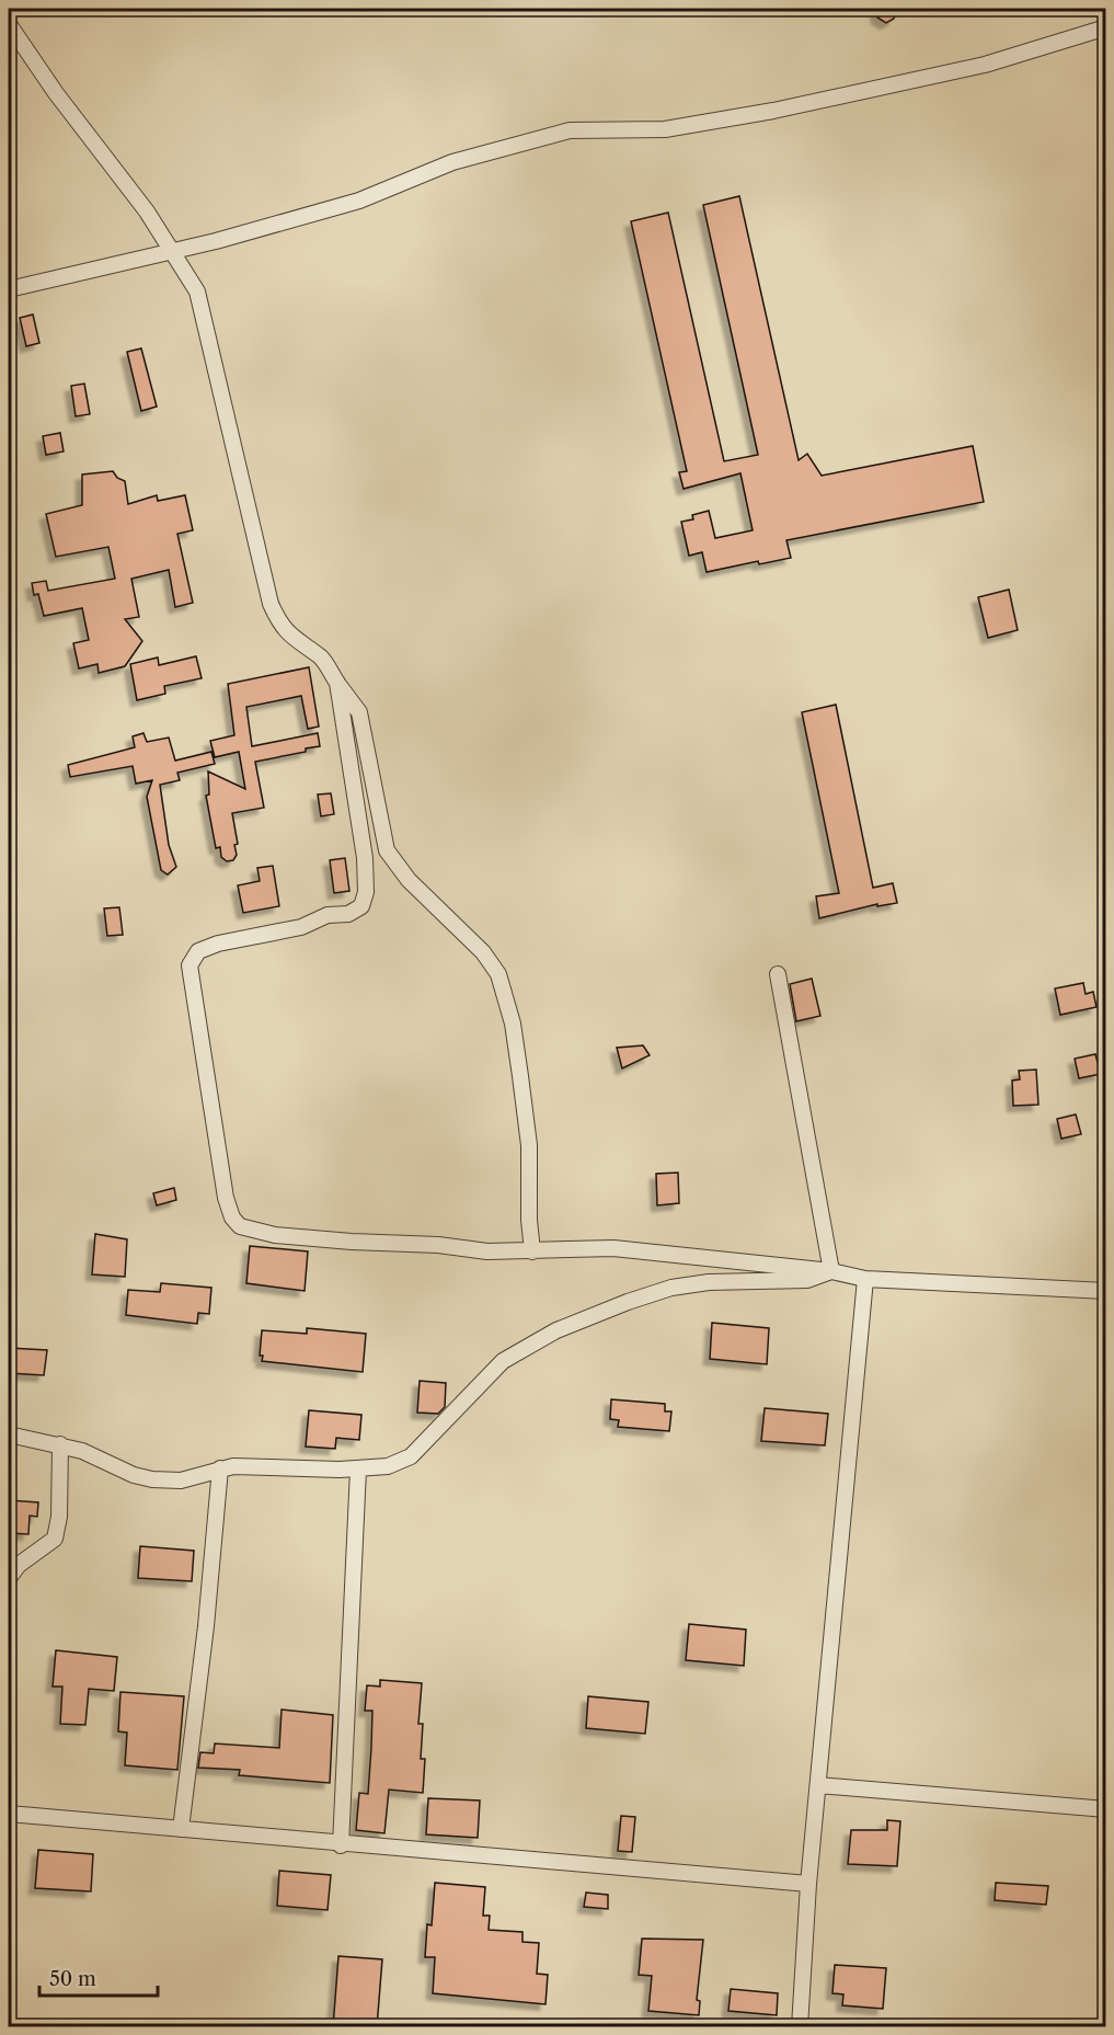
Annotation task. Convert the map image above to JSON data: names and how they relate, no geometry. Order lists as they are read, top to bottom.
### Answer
{
  "scale_bar": "50 m"
}
